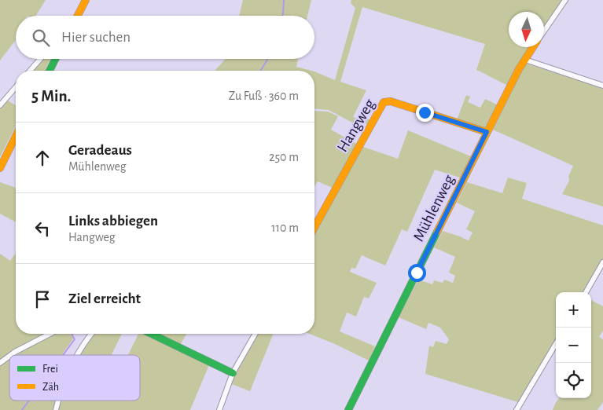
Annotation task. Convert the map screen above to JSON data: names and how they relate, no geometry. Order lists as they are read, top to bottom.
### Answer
{
  "streets": {
    "street": ["Hangweg", "Mühlenweg"]
  },
  "crossings": [
    ["Hangweg", "Mühlenweg"]
  ],
  "legend": ["Frei", "Zäh"],
  "north": "bottom",
  "page": {
    "search": "Hier suchen",
    "heading": ["5 Min.", "Zu Fuß · 360 m"],
    "list": [
      ["Geradeaus", "Mühlenweg", "250 m"],
      ["Links abbiegen", "Hangweg", "110 m"],
      "Ziel erreicht"
    ],
    "map_buttons": ["+", "−"]
  }
}
